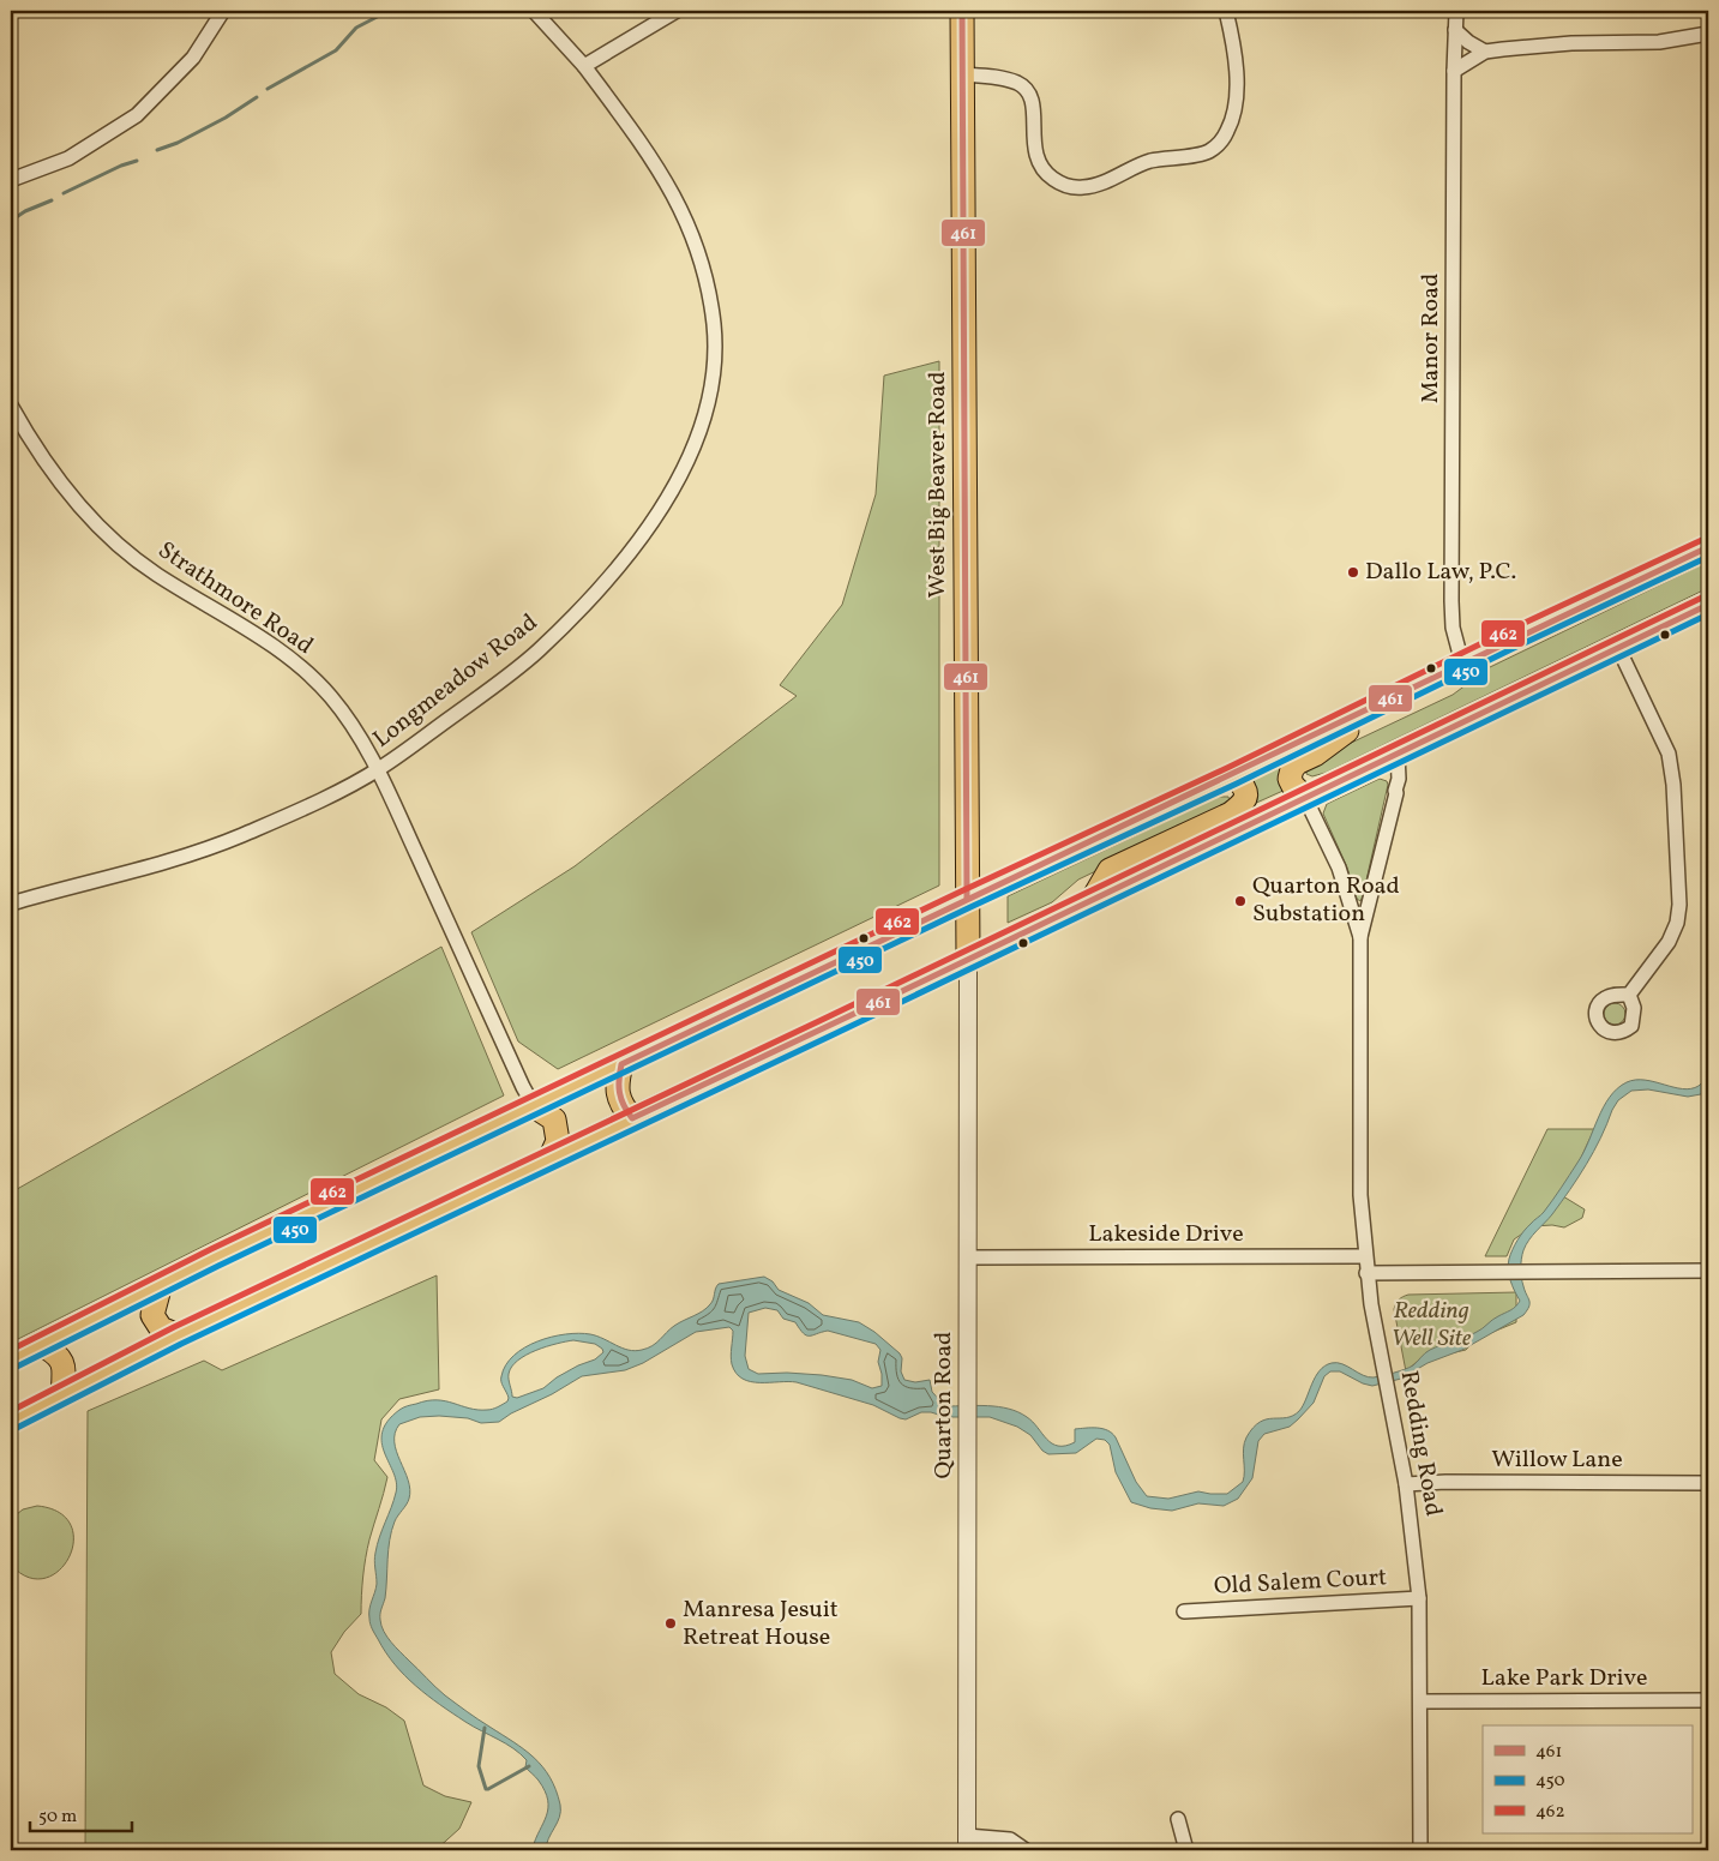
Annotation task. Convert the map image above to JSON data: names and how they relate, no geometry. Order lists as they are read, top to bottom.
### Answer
{
  "streets": {
    "main road": ["West Big Beaver Road"],
    "street": [
      "Manor Road",
      "Strathmore Road",
      "Longmeadow Road",
      "Lakeside Drive",
      "Quarton Road",
      "Redding Road",
      "Willow Lane",
      "Old Salem Court",
      "Lake Park Drive"
    ]
  },
  "crossings": [
    ["West Big Beaver Road", "Quarton Road"],
    ["Strathmore Road", "Longmeadow Road"],
    ["Lakeside Drive", "Quarton Road"],
    ["Lakeside Drive", "Redding Road"],
    ["Redding Road", "Willow Lane"],
    ["Redding Road", "Old Salem Court"],
    ["Redding Road", "Lake Park Drive"]
  ],
  "parks": ["Redding Well Site"],
  "places": ["Dallo Law, P.C.", "Quarton Road Substation", "Manresa Jesuit Retreat House"],
  "lines": ["transit line 461", "transit line 462", "transit line 450"],
  "legend": ["461", "450", "462"],
  "scale_bar": "50 m"
}
